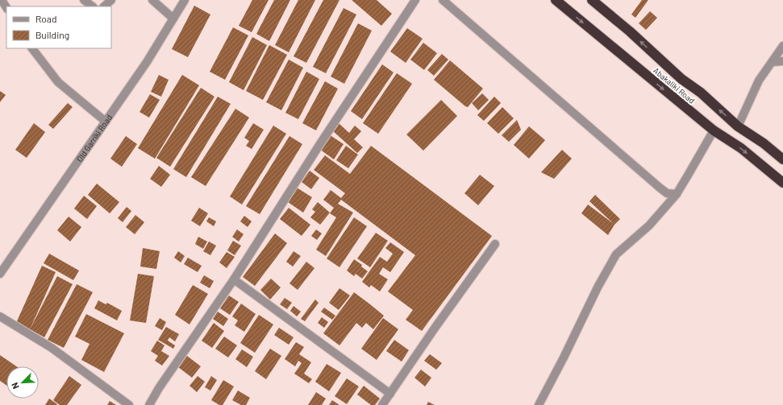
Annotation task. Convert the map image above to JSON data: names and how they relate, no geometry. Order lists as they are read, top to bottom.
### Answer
{
  "streets": {
    "highway": ["Abakaliki Road"],
    "street": ["Old Garriki Road"]
  },
  "legend": ["Road", "Building"],
  "north": "bottom left"
}
